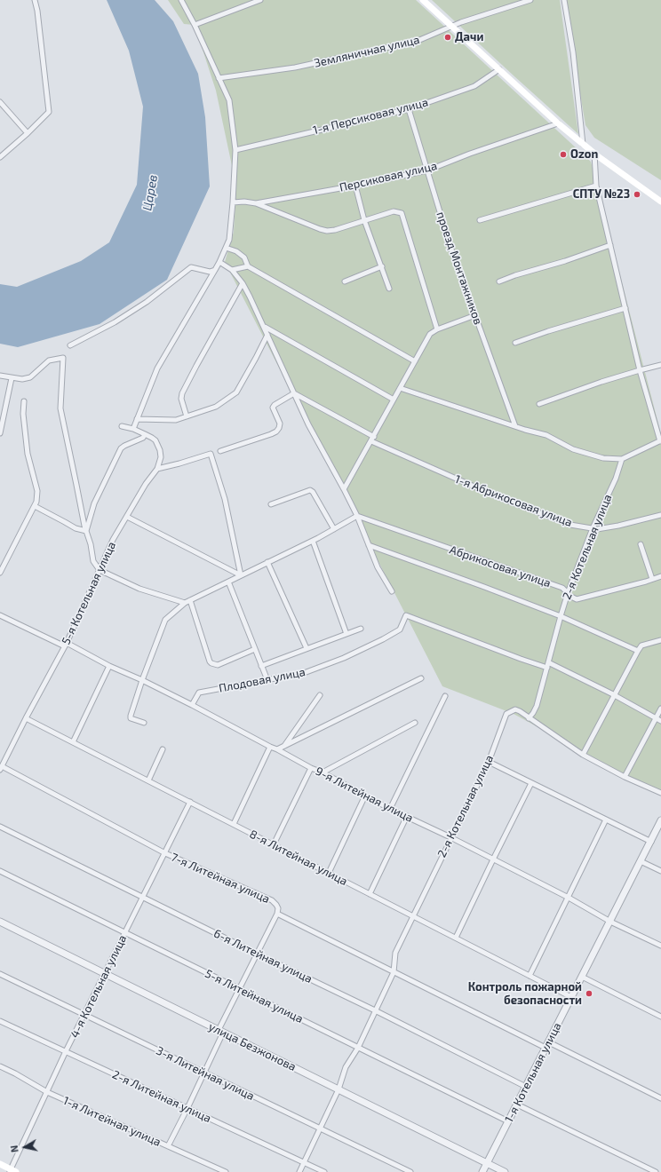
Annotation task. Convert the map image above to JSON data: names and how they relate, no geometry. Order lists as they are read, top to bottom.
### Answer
{
  "streets": {
    "street": [
      "Земляничная улица",
      "1-я Персиковая улица",
      "Персиковая улица",
      "проезд Монтажников",
      "1-я Абрикосовая улица",
      "2-я Котельная улица",
      "Абрикосовая улица",
      "5-я Котельная улица",
      "Плодовая улица",
      "9-я Литейная улица",
      "8-я Литейная улица",
      "7-я Литейная улица",
      "6-я Литейная улица",
      "4-я Котельная улица",
      "5-я Литейная улица",
      "улица Безжонова",
      "1-я Котельная улица",
      "3-я Литейная улица",
      "2-я Литейная улица",
      "1-я Литейная улица"
    ]
  },
  "crossings": [
    ["1-я Персиковая улица", "проезд Монтажников"],
    ["Персиковая улица", "проезд Монтажников"],
    ["1-я Абрикосовая улица", "2-я Котельная улица"],
    ["2-я Котельная улица", "Абрикосовая улица"],
    ["2-я Котельная улица", "Плодовая улица"],
    ["2-я Котельная улица", "9-я Литейная улица"],
    ["2-я Котельная улица", "8-я Литейная улица"],
    ["2-я Котельная улица", "7-я Литейная улица"],
    ["2-я Котельная улица", "6-я Литейная улица"],
    ["2-я Котельная улица", "5-я Литейная улица"],
    ["2-я Котельная улица", "улица Безжонова"],
    ["2-я Котельная улица", "3-я Литейная улица"],
    ["2-я Котельная улица", "2-я Литейная улица"],
    ["5-я Котельная улица", "9-я Литейная улица"],
    ["5-я Котельная улица", "8-я Литейная улица"],
    ["5-я Котельная улица", "7-я Литейная улица"],
    ["Плодовая улица", "9-я Литейная улица"],
    ["9-я Литейная улица", "1-я Котельная улица"],
    ["8-я Литейная улица", "4-я Котельная улица"],
    ["8-я Литейная улица", "1-я Котельная улица"],
    ["7-я Литейная улица", "4-я Котельная улица"],
    ["7-я Литейная улица", "1-я Котельная улица"],
    ["6-я Литейная улица", "4-я Котельная улица"],
    ["6-я Литейная улица", "1-я Котельная улица"],
    ["4-я Котельная улица", "5-я Литейная улица"],
    ["4-я Котельная улица", "улица Безжонова"],
    ["4-я Котельная улица", "3-я Литейная улица"],
    ["4-я Котельная улица", "2-я Литейная улица"],
    ["4-я Котельная улица", "1-я Литейная улица"],
    ["5-я Литейная улица", "1-я Котельная улица"],
    ["улица Безжонова", "1-я Котельная улица"]
  ],
  "water": ["Царев"],
  "places": [
    "Дачи",
    "Ozon",
    "СПТУ №23",
    "Контроль пожарной безопасности"
  ],
  "north": "left"
}
